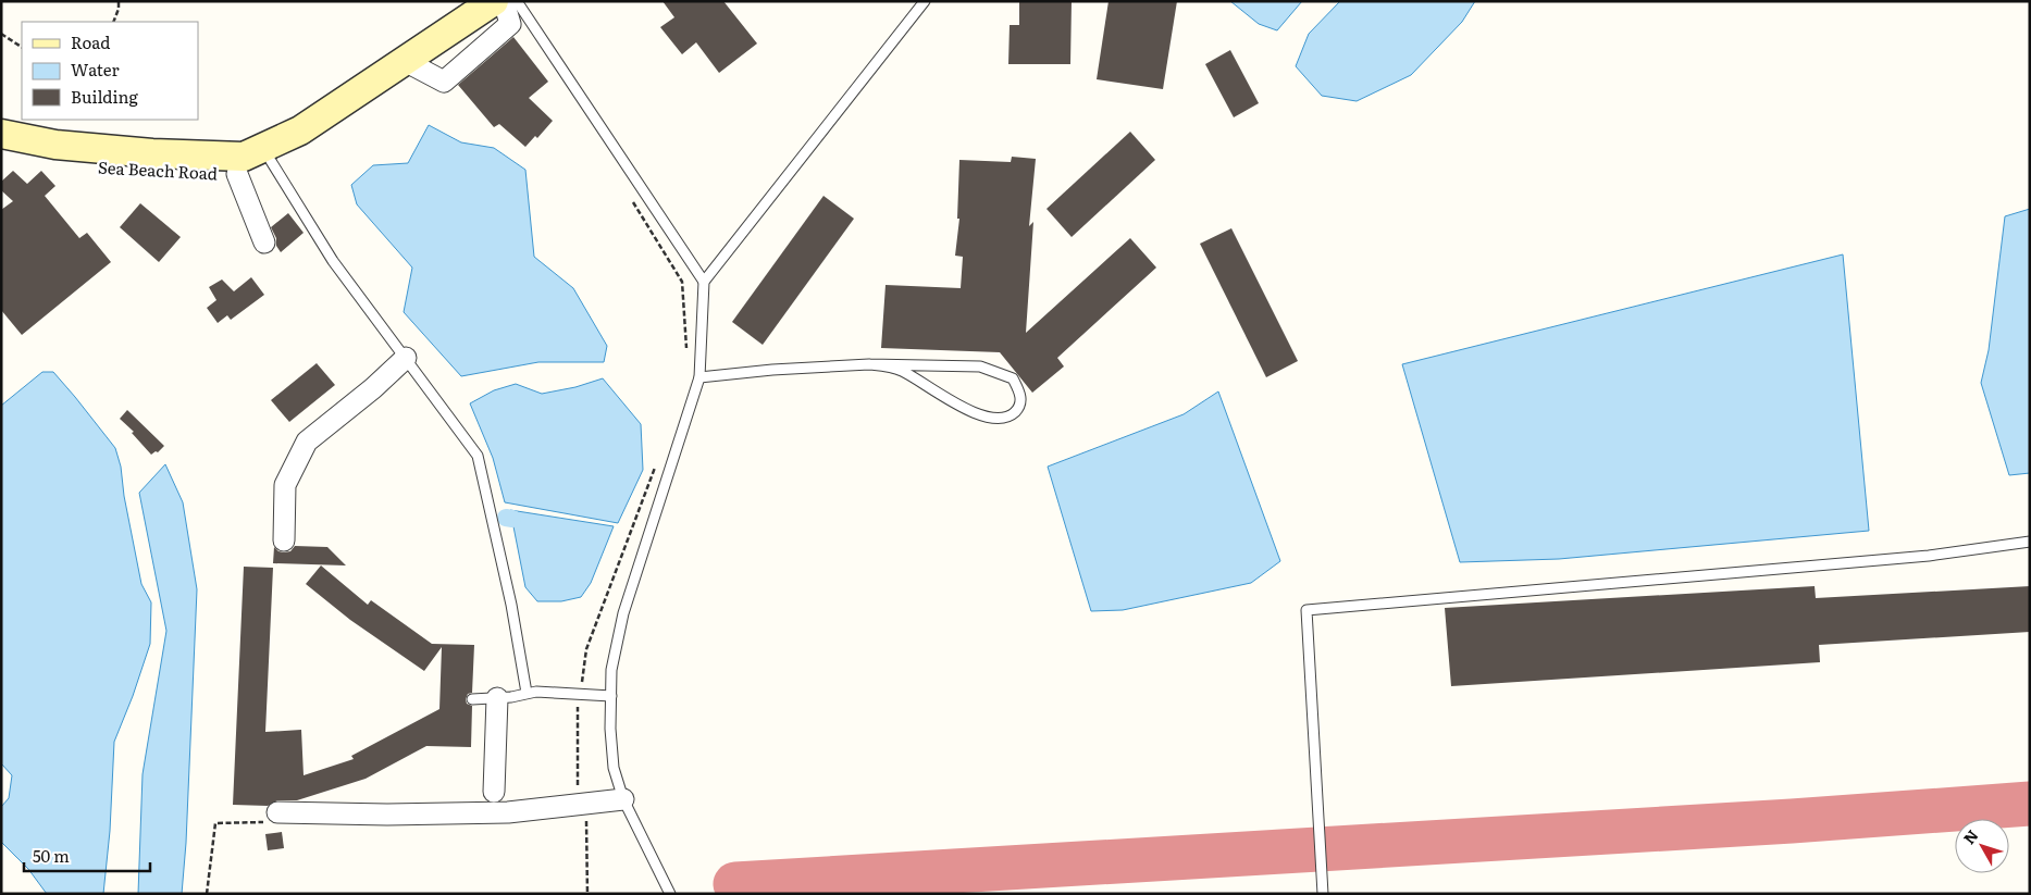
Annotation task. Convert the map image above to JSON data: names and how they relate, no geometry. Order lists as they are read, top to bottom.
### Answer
{
  "streets": {
    "main road": ["Sea Beach Road"]
  },
  "legend": ["Road", "Water", "Building"],
  "scale_bar": "50 m",
  "north": "top left"
}
